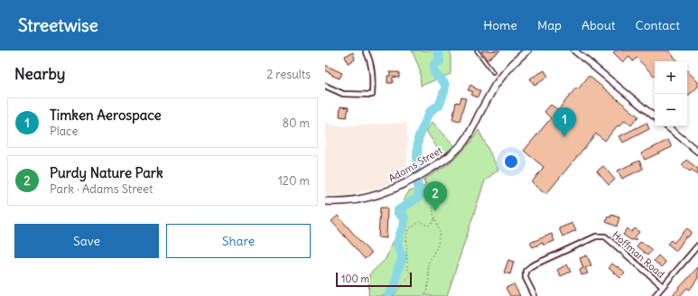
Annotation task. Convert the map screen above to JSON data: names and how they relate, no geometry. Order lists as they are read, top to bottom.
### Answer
{
  "streets": {
    "main road": ["Adams Street"],
    "street": ["Hoffman Road"]
  },
  "scale_bar": "100 m",
  "page": {
    "header": "Streetwise",
    "nav": [
      "Home",
      "Map",
      "About",
      "Contact"
    ],
    "heading": ["Nearby", "2 results"],
    "map_buttons": ["+", "−"],
    "list": [
      {
        "mark": "1",
        "name": "Timken Aerospace",
        "note": "Place",
        "value": "80 m"
      },
      {
        "mark": "2",
        "name": "Purdy Nature Park",
        "note": "Park · Adams Street",
        "value": "120 m"
      }
    ],
    "pins": ["1", "2"],
    "buttons": ["Save", "Share"],
    "scale": "100 m"
  }
}
